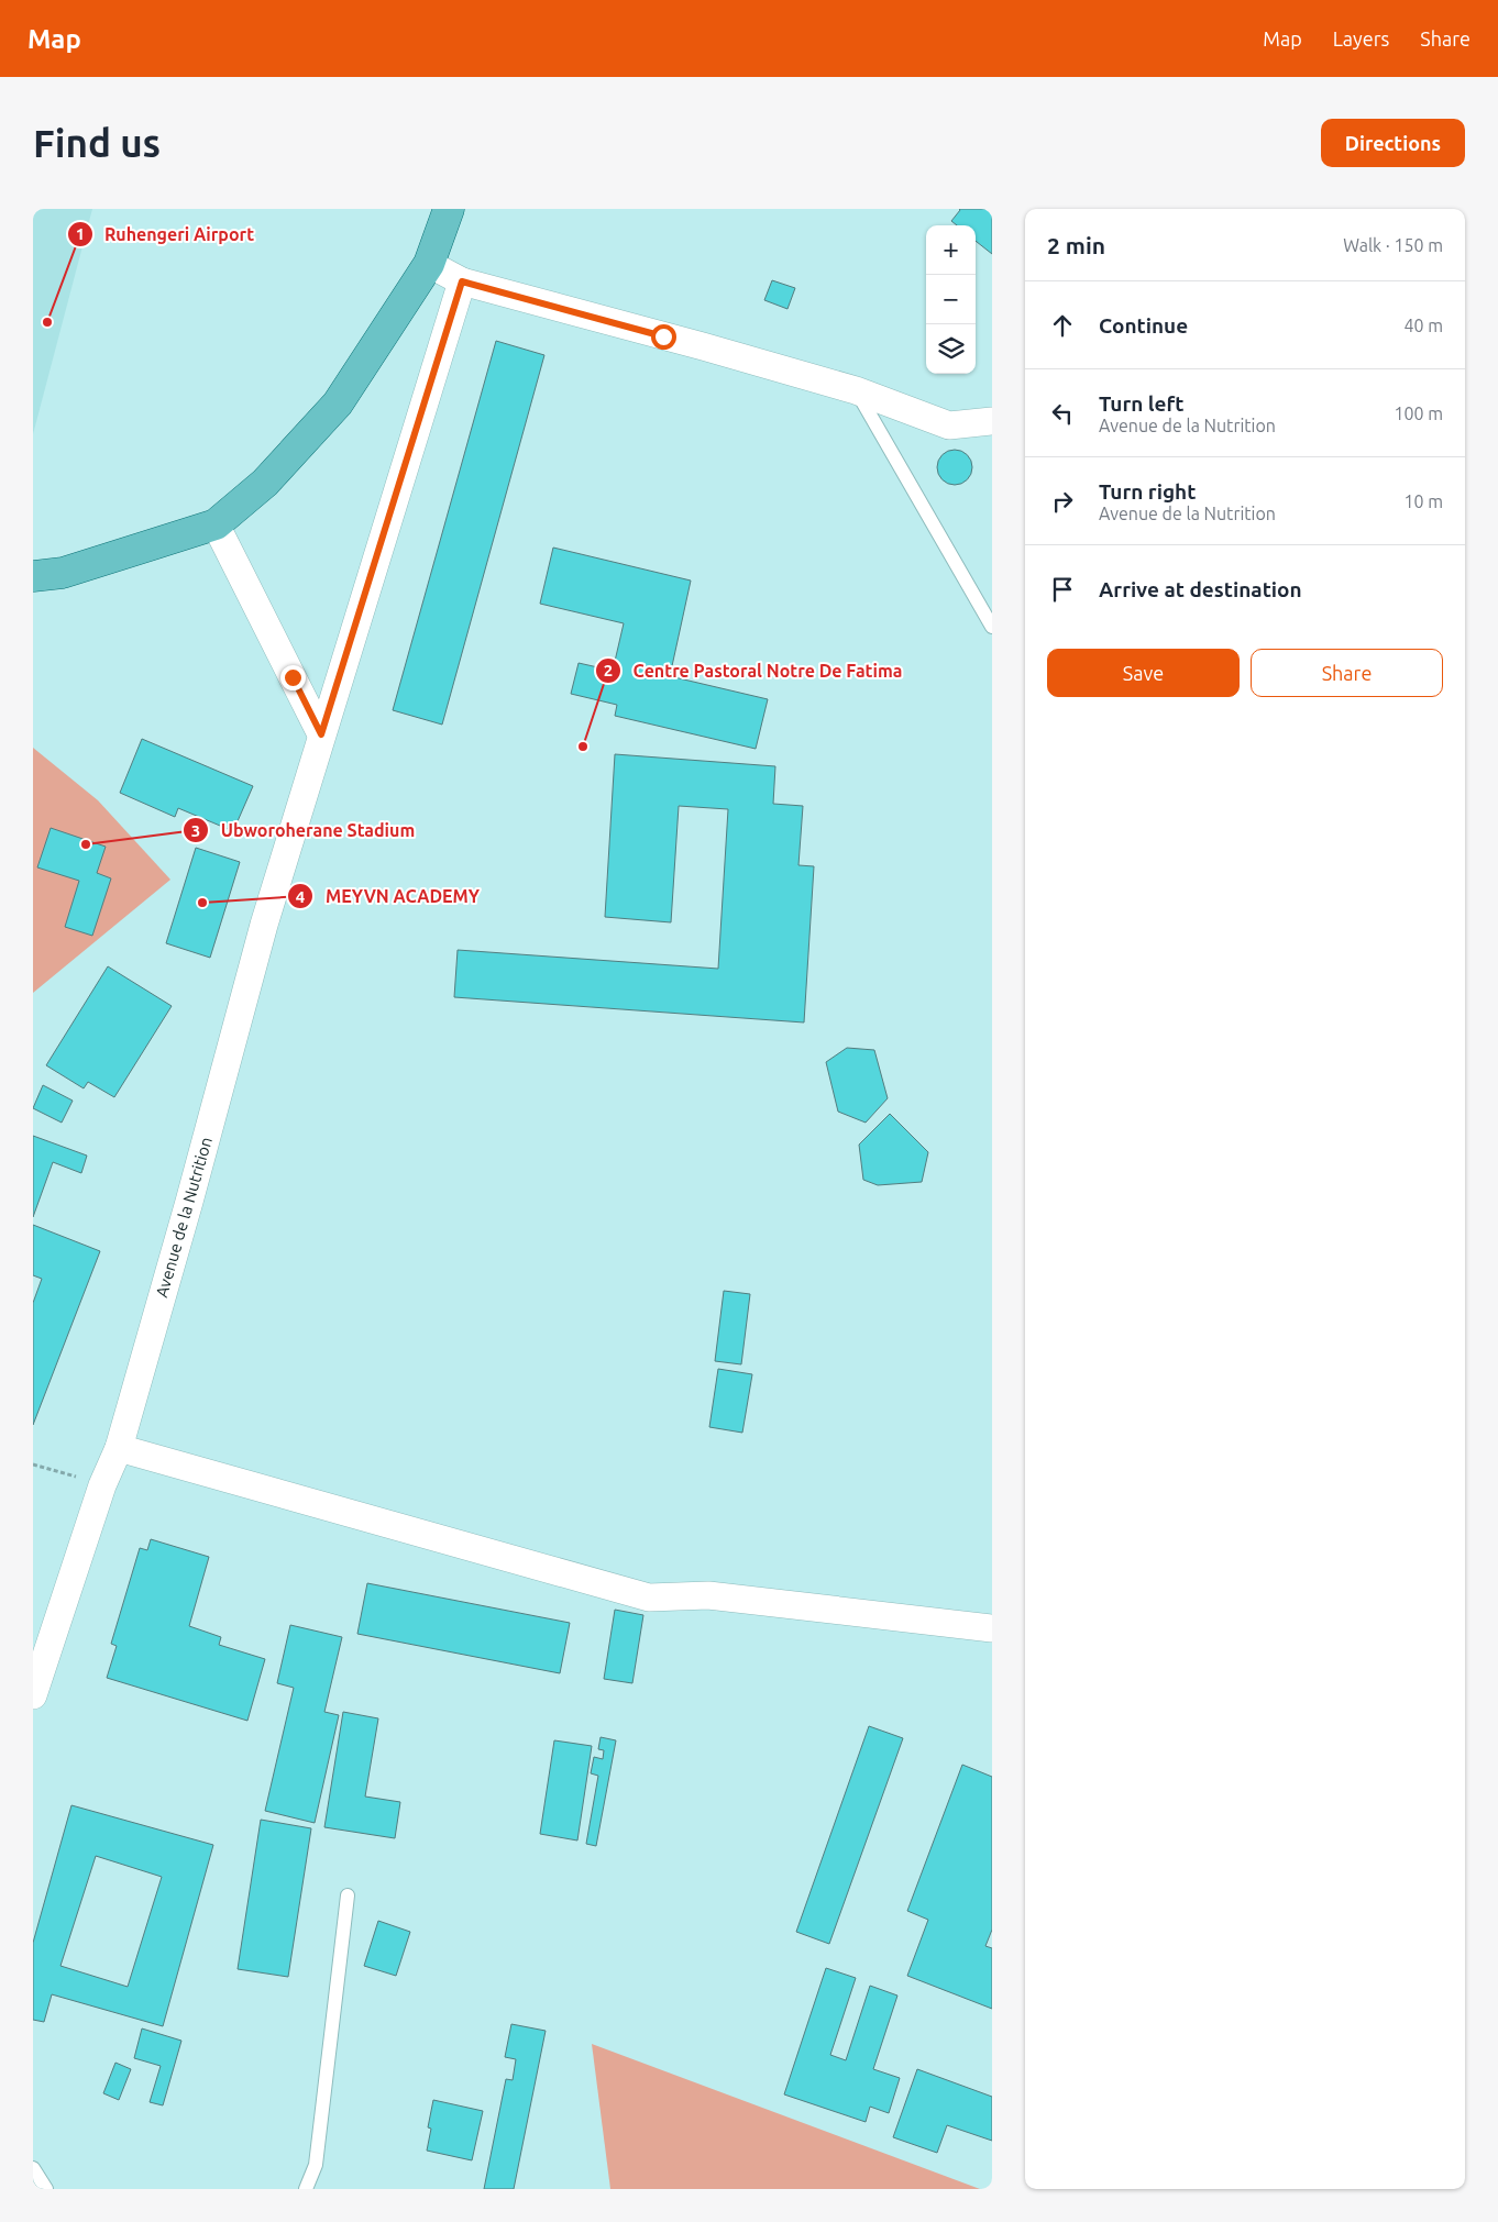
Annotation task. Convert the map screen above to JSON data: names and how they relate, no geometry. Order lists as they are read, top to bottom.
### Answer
{
  "streets": {
    "street": ["Avenue de la Nutrition"]
  },
  "places": [
    "Ruhengeri Airport",
    "Centre Pastoral Notre De Fatima",
    "Ubworoherane Stadium",
    "MEYVN ACADEMY"
  ],
  "page": {
    "header": "Map",
    "nav": ["Map", "Layers", "Share"],
    "buttons": [
      "Directions",
      ["Save", "Share"]
    ],
    "title": "Find us",
    "heading": ["2 min", "Walk · 150 m"],
    "map_buttons": ["+", "−"],
    "list": [
      ["Continue", "40 m"],
      ["Turn left", "Avenue de la Nutrition", "100 m"],
      ["Turn right", "Avenue de la Nutrition", "10 m"],
      "Arrive at destination"
    ]
  }
}
